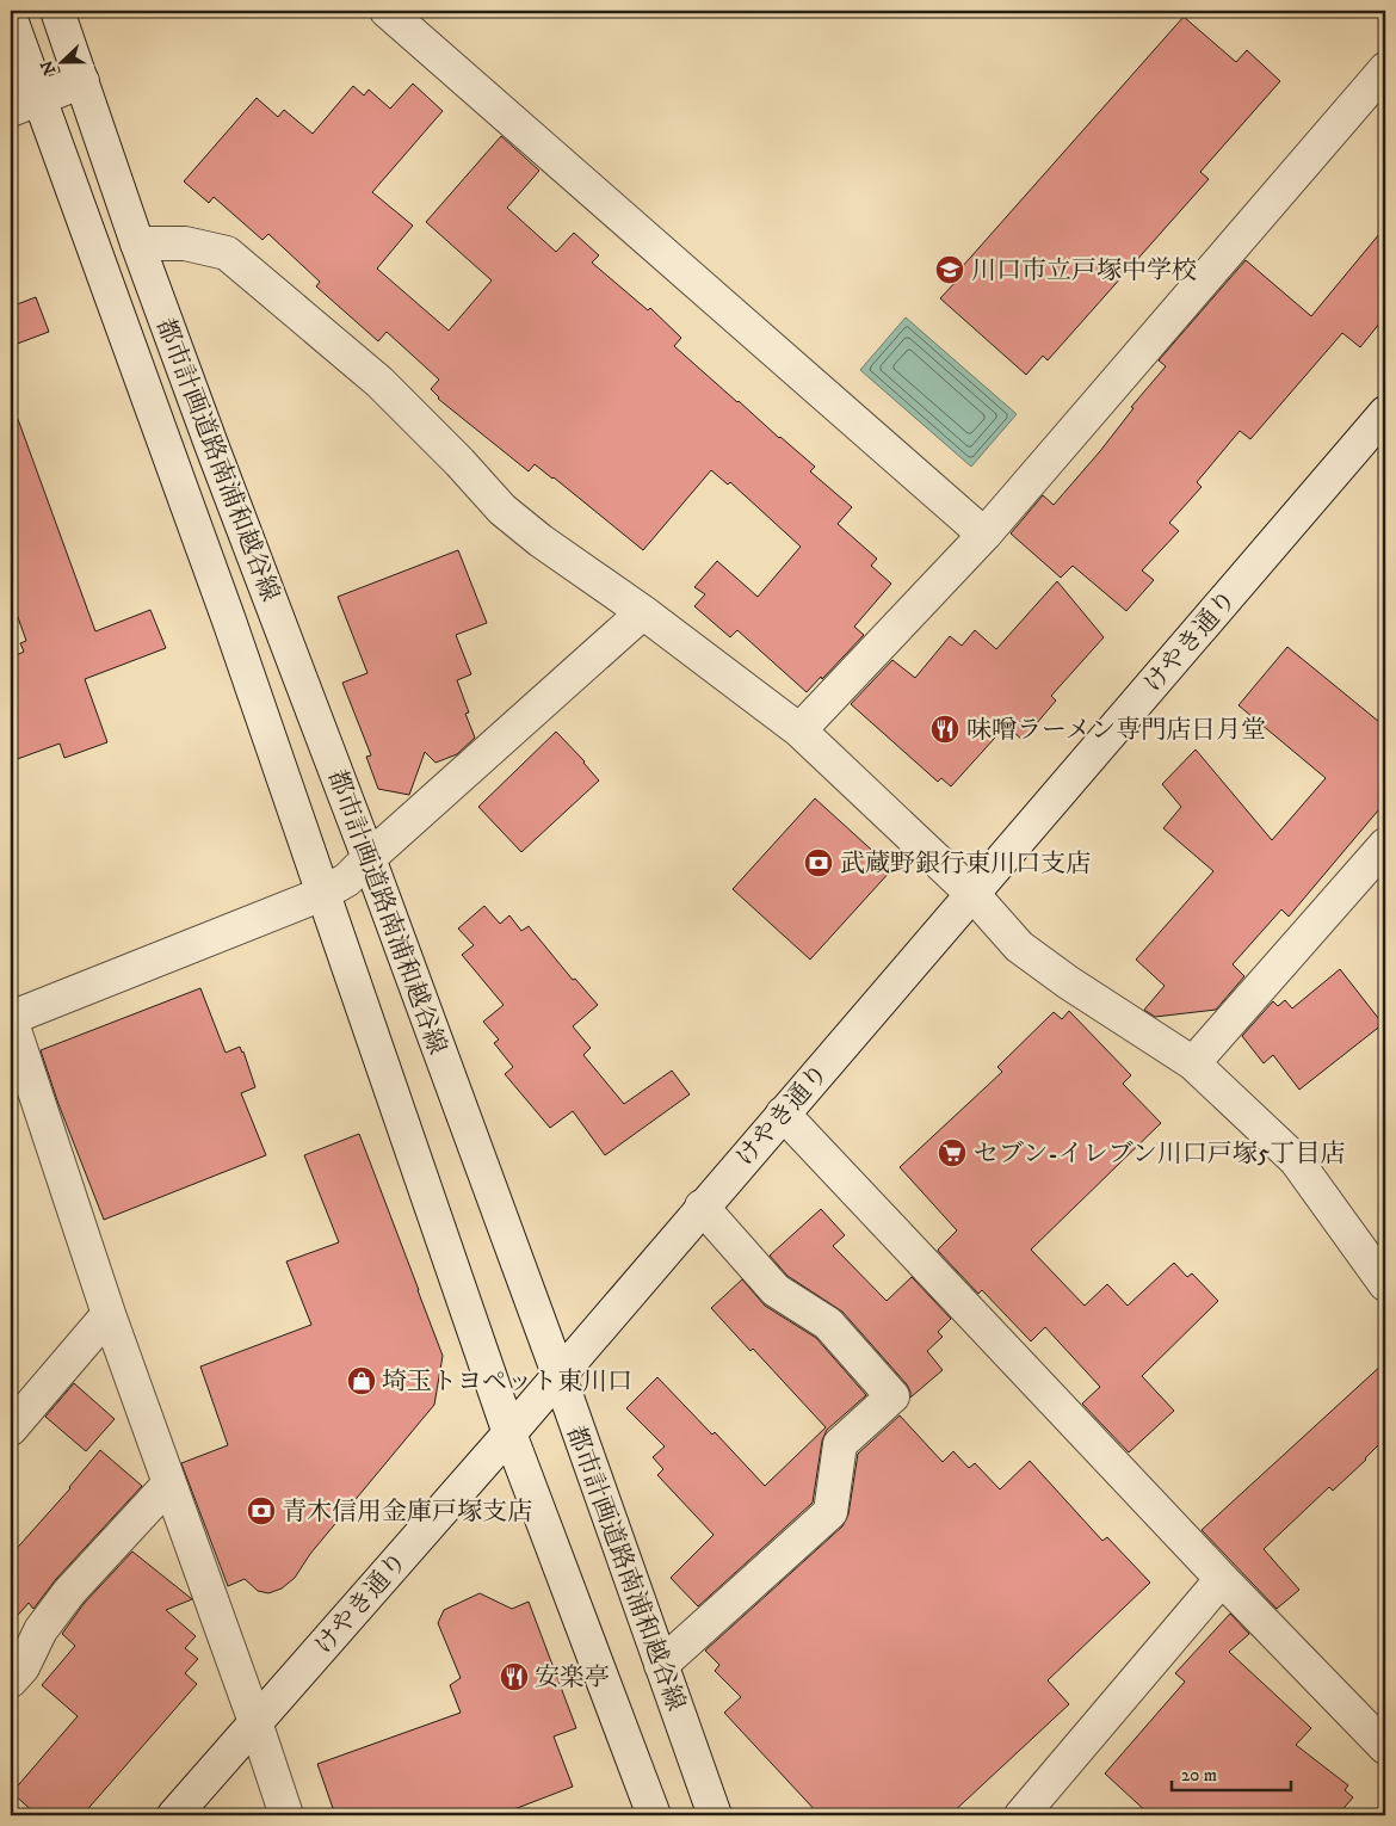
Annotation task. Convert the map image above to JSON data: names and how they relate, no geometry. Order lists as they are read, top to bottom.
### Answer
{
  "streets": {
    "street": ["都市計画道路南浦和越谷線", "けやき通り"]
  },
  "crossings": [
    ["都市計画道路南浦和越谷線", "けやき通り"]
  ],
  "places": {
    "school or university": ["川口市立戸塚中学校"],
    "restaurant": ["味噌ラーメン専門店日月堂", "安楽亭"],
    "bank": ["武蔵野銀行東川口支店", "青木信用金庫戸塚支店"],
    "supermarket": ["セブン-イレブン川口戸塚5丁目店"],
    "shop": ["埼玉トヨペット東川口"]
  },
  "scale_bar": "20 m",
  "north": "left"
}
